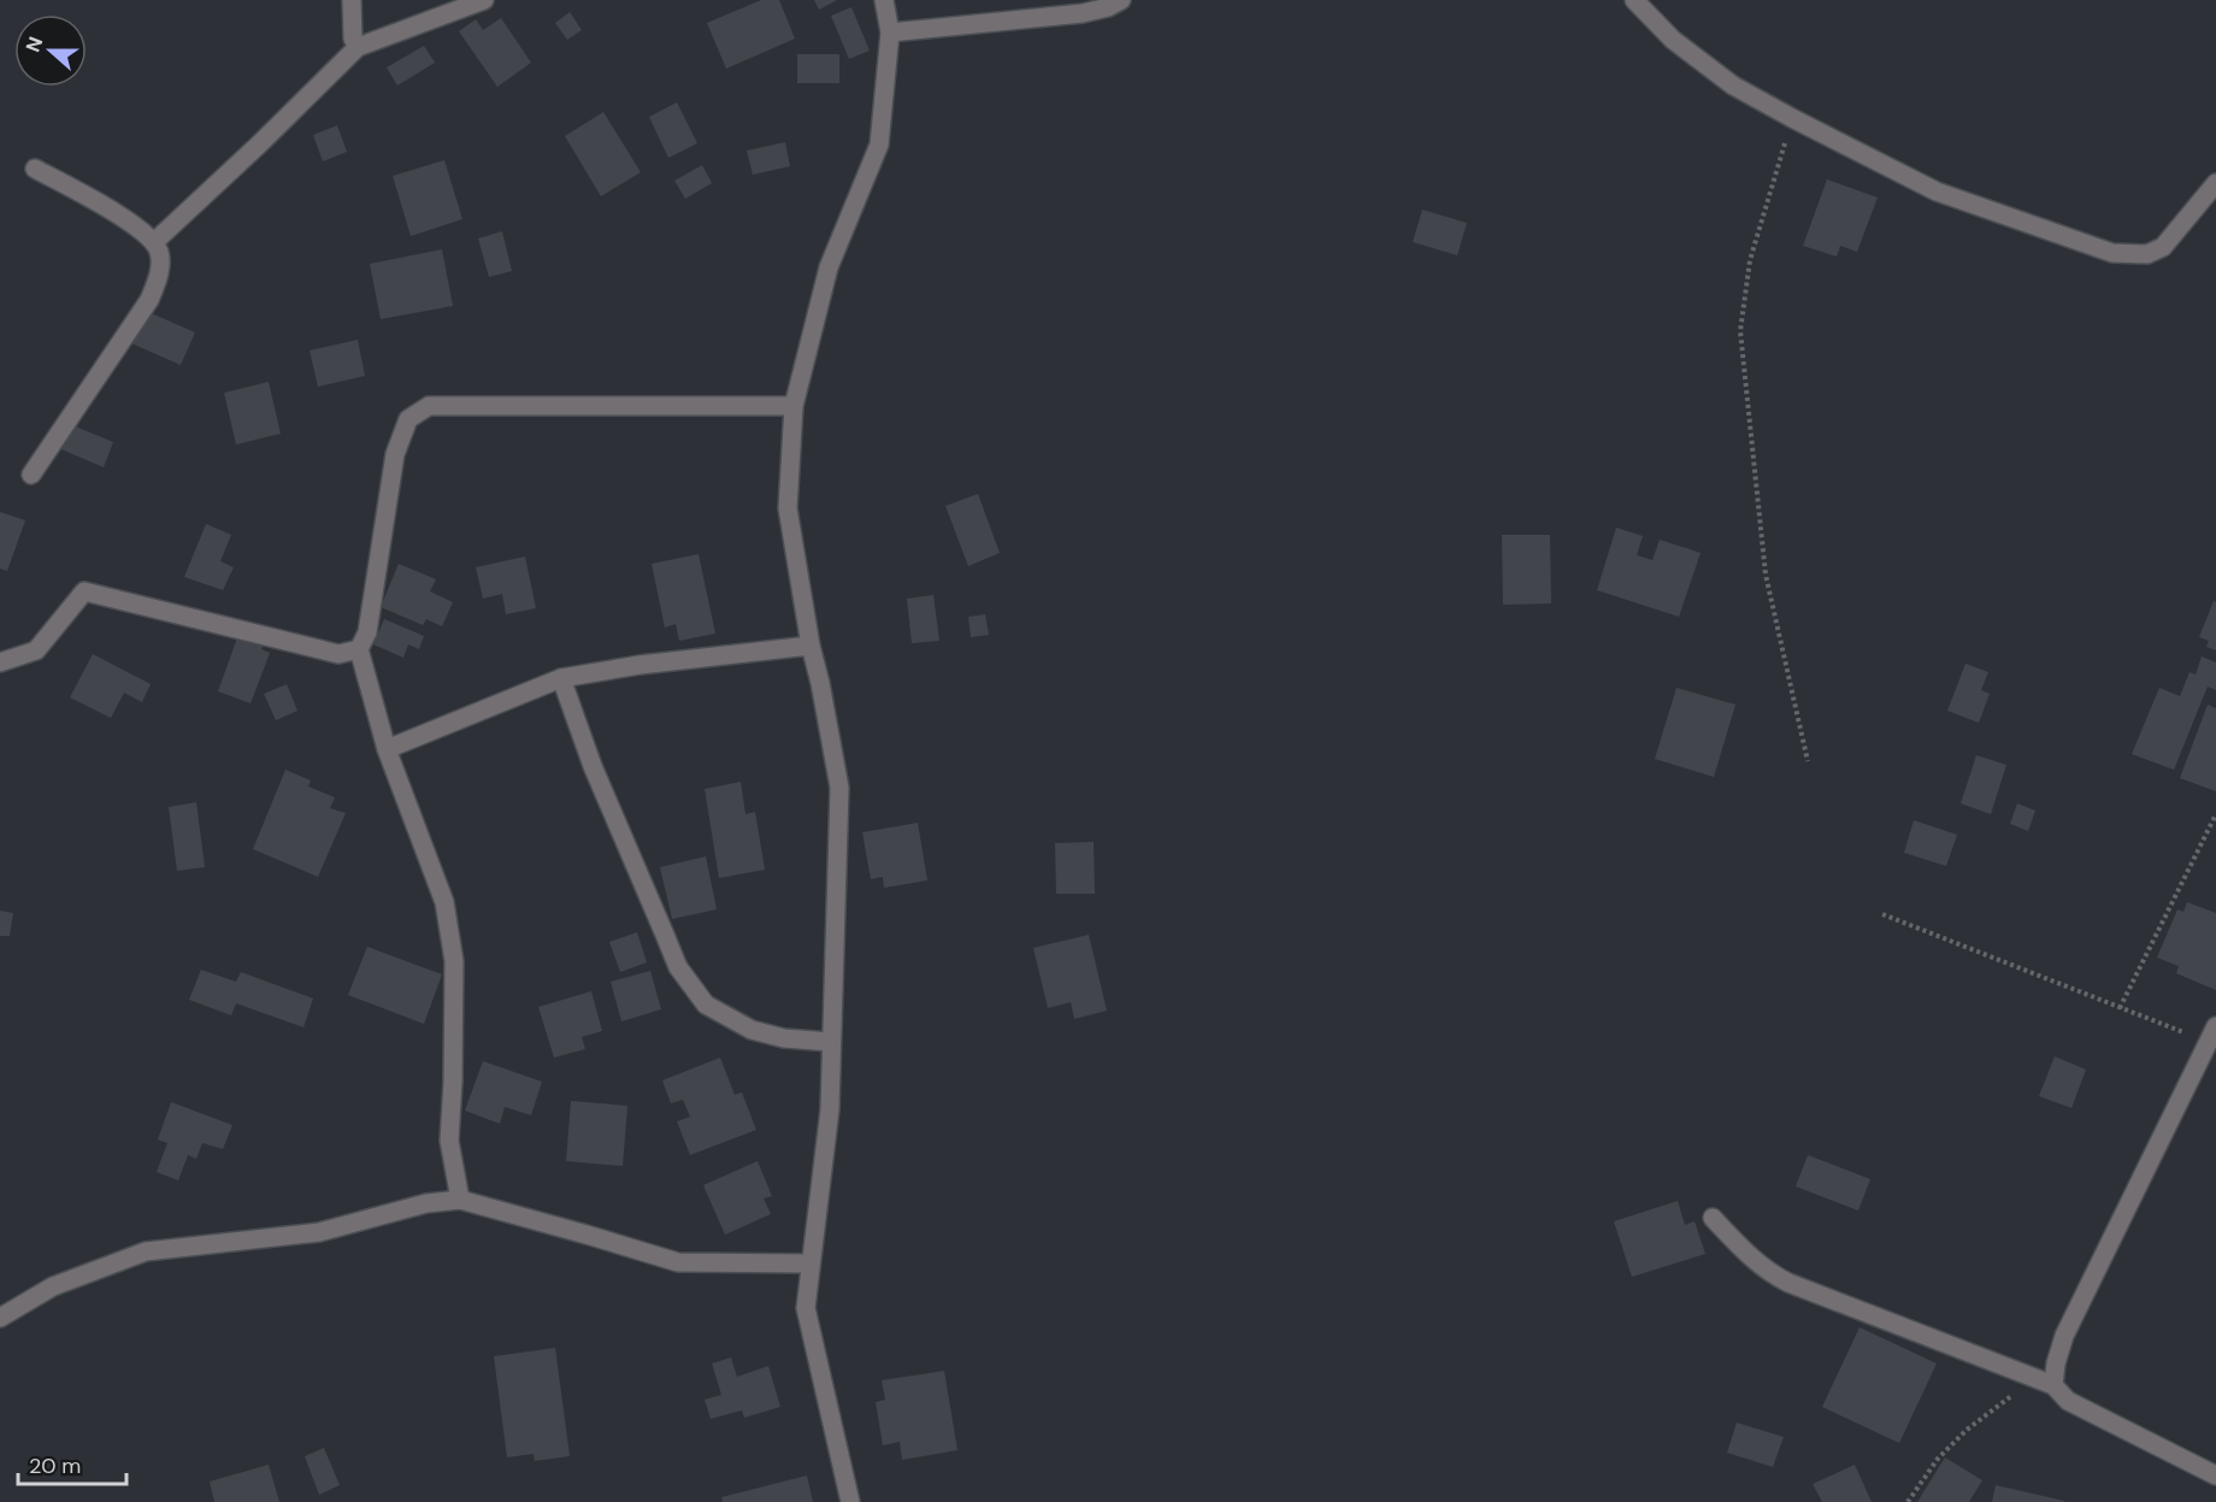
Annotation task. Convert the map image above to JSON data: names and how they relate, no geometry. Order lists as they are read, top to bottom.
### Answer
{
  "scale_bar": "20 m",
  "north": "left"
}
